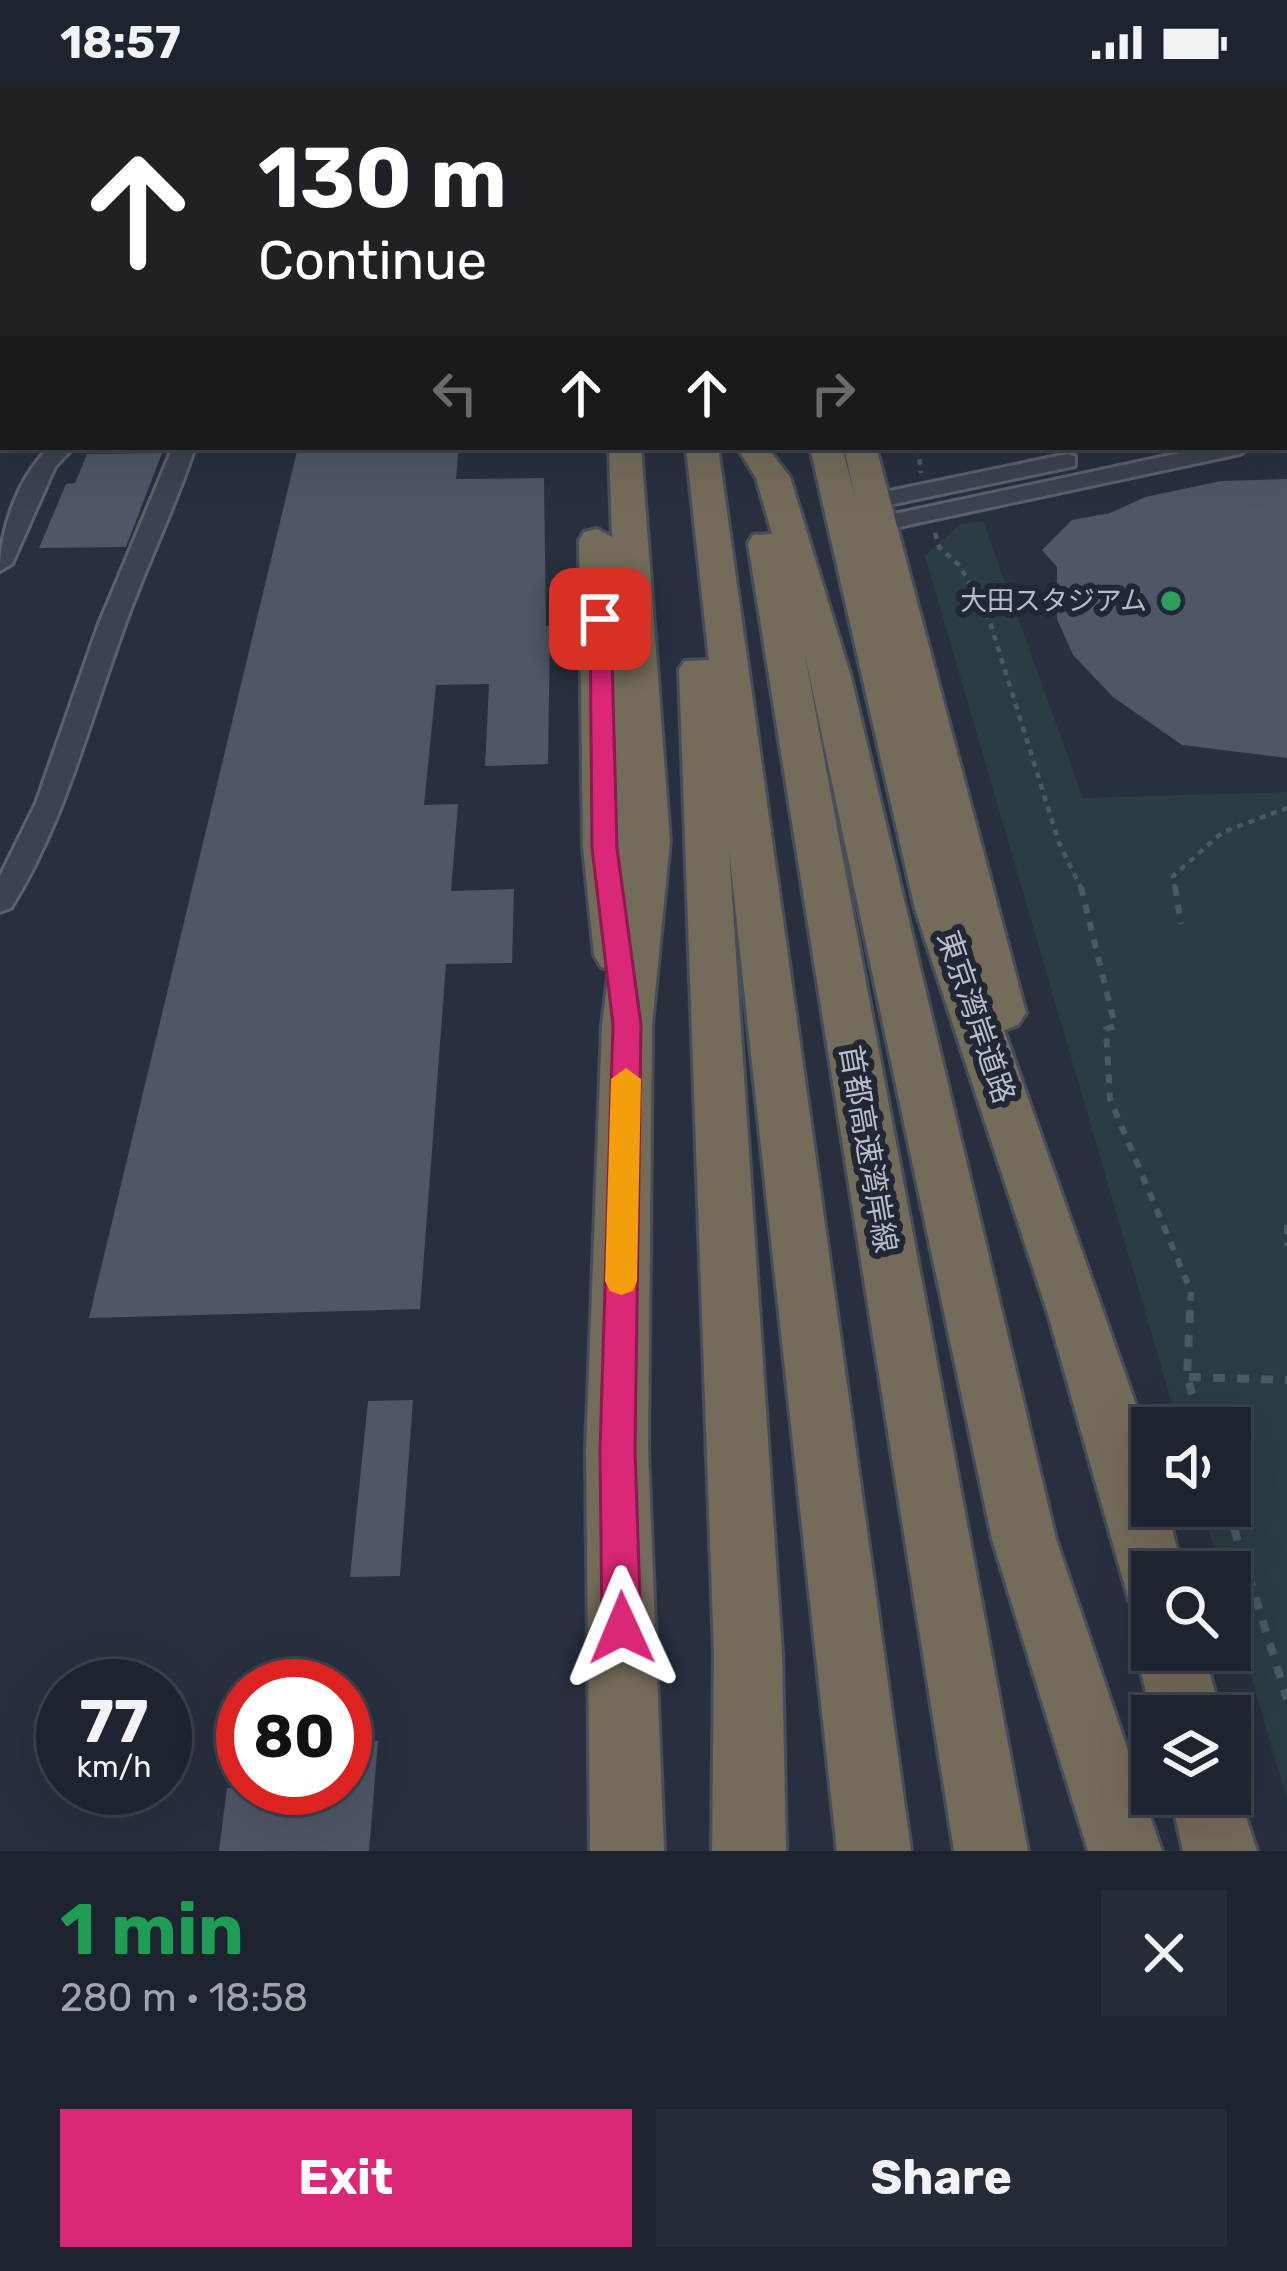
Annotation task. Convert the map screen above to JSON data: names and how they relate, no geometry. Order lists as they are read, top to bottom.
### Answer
{
  "streets": {
    "highway": ["東京湾岸道路", "首都高速湾岸線"]
  },
  "places": ["大田スタジアム"],
  "page": {
    "status": "18:57",
    "turn": ["130 m", "Continue"],
    "speed": "77 km/h",
    "limit": "80",
    "heading": ["1 min", "280 m · 18:58"],
    "buttons": ["Exit", "Share"]
  }
}
